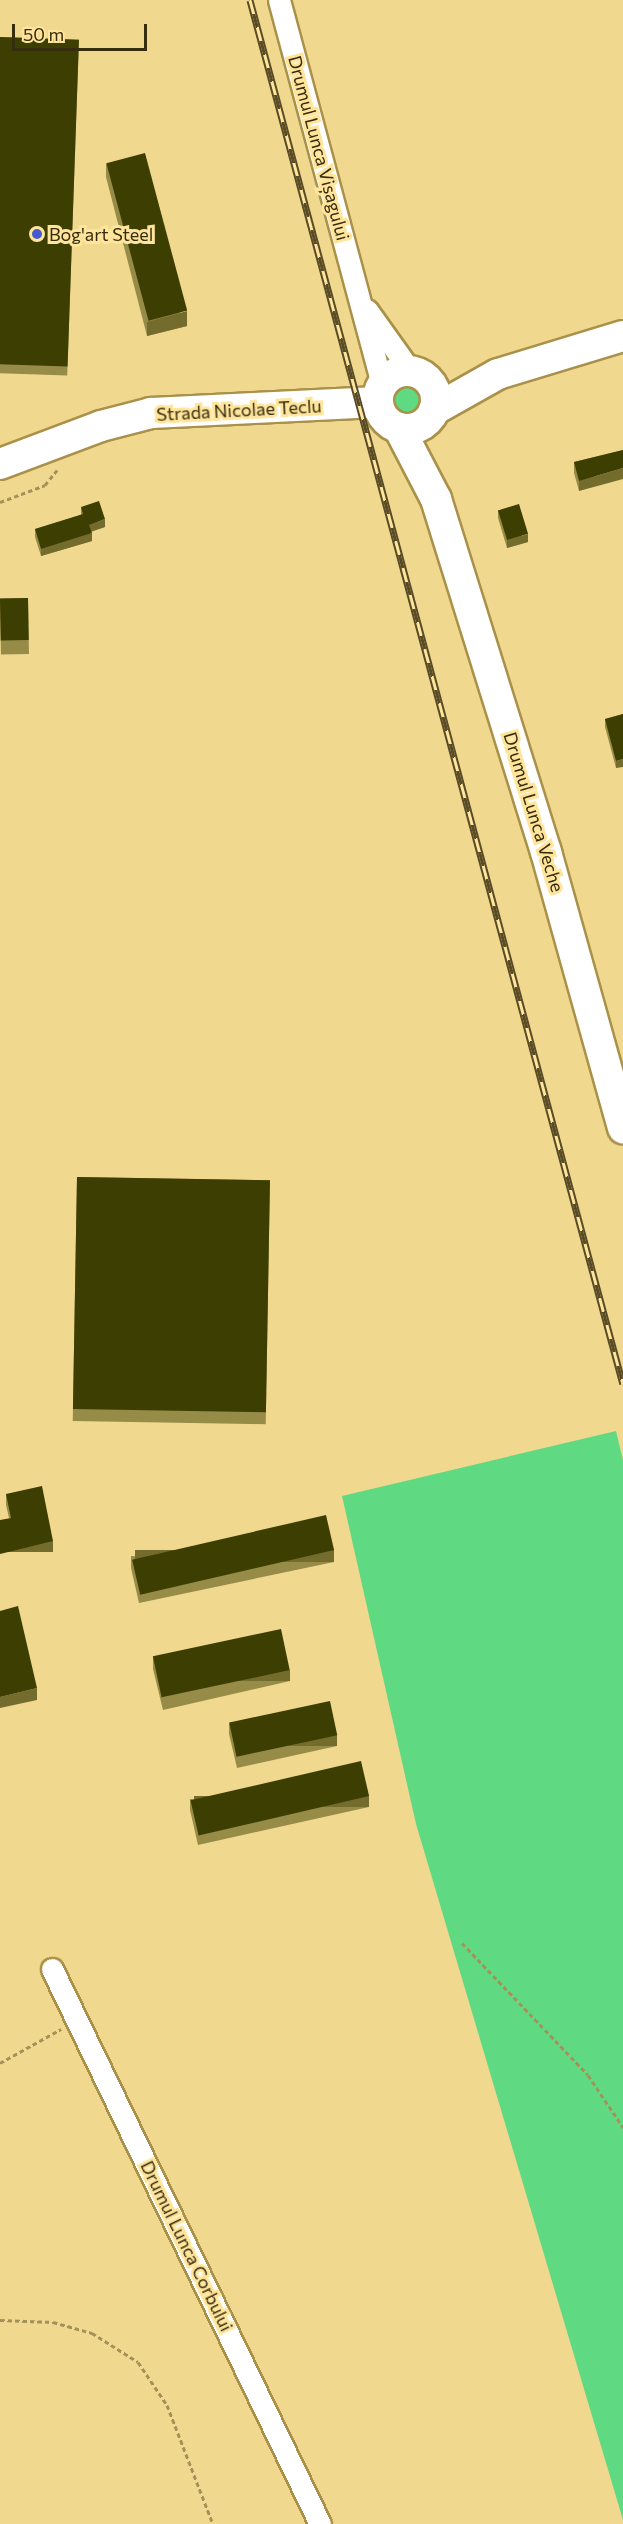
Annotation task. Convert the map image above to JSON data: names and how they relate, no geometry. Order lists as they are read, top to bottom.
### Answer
{
  "streets": {
    "street": [
      "Drumul Lunca Vișagului",
      "Strada Nicolae Teclu",
      "Drumul Lunca Veche",
      "Drumul Lunca Corbului"
    ]
  },
  "crossings": [
    ["Drumul Lunca Vișagului", "Strada Nicolae Teclu"],
    ["Drumul Lunca Vișagului", "Drumul Lunca Veche"],
    ["Strada Nicolae Teclu", "Drumul Lunca Veche"]
  ],
  "places": ["Bog'art Steel"],
  "scale_bar": "50 m"
}
